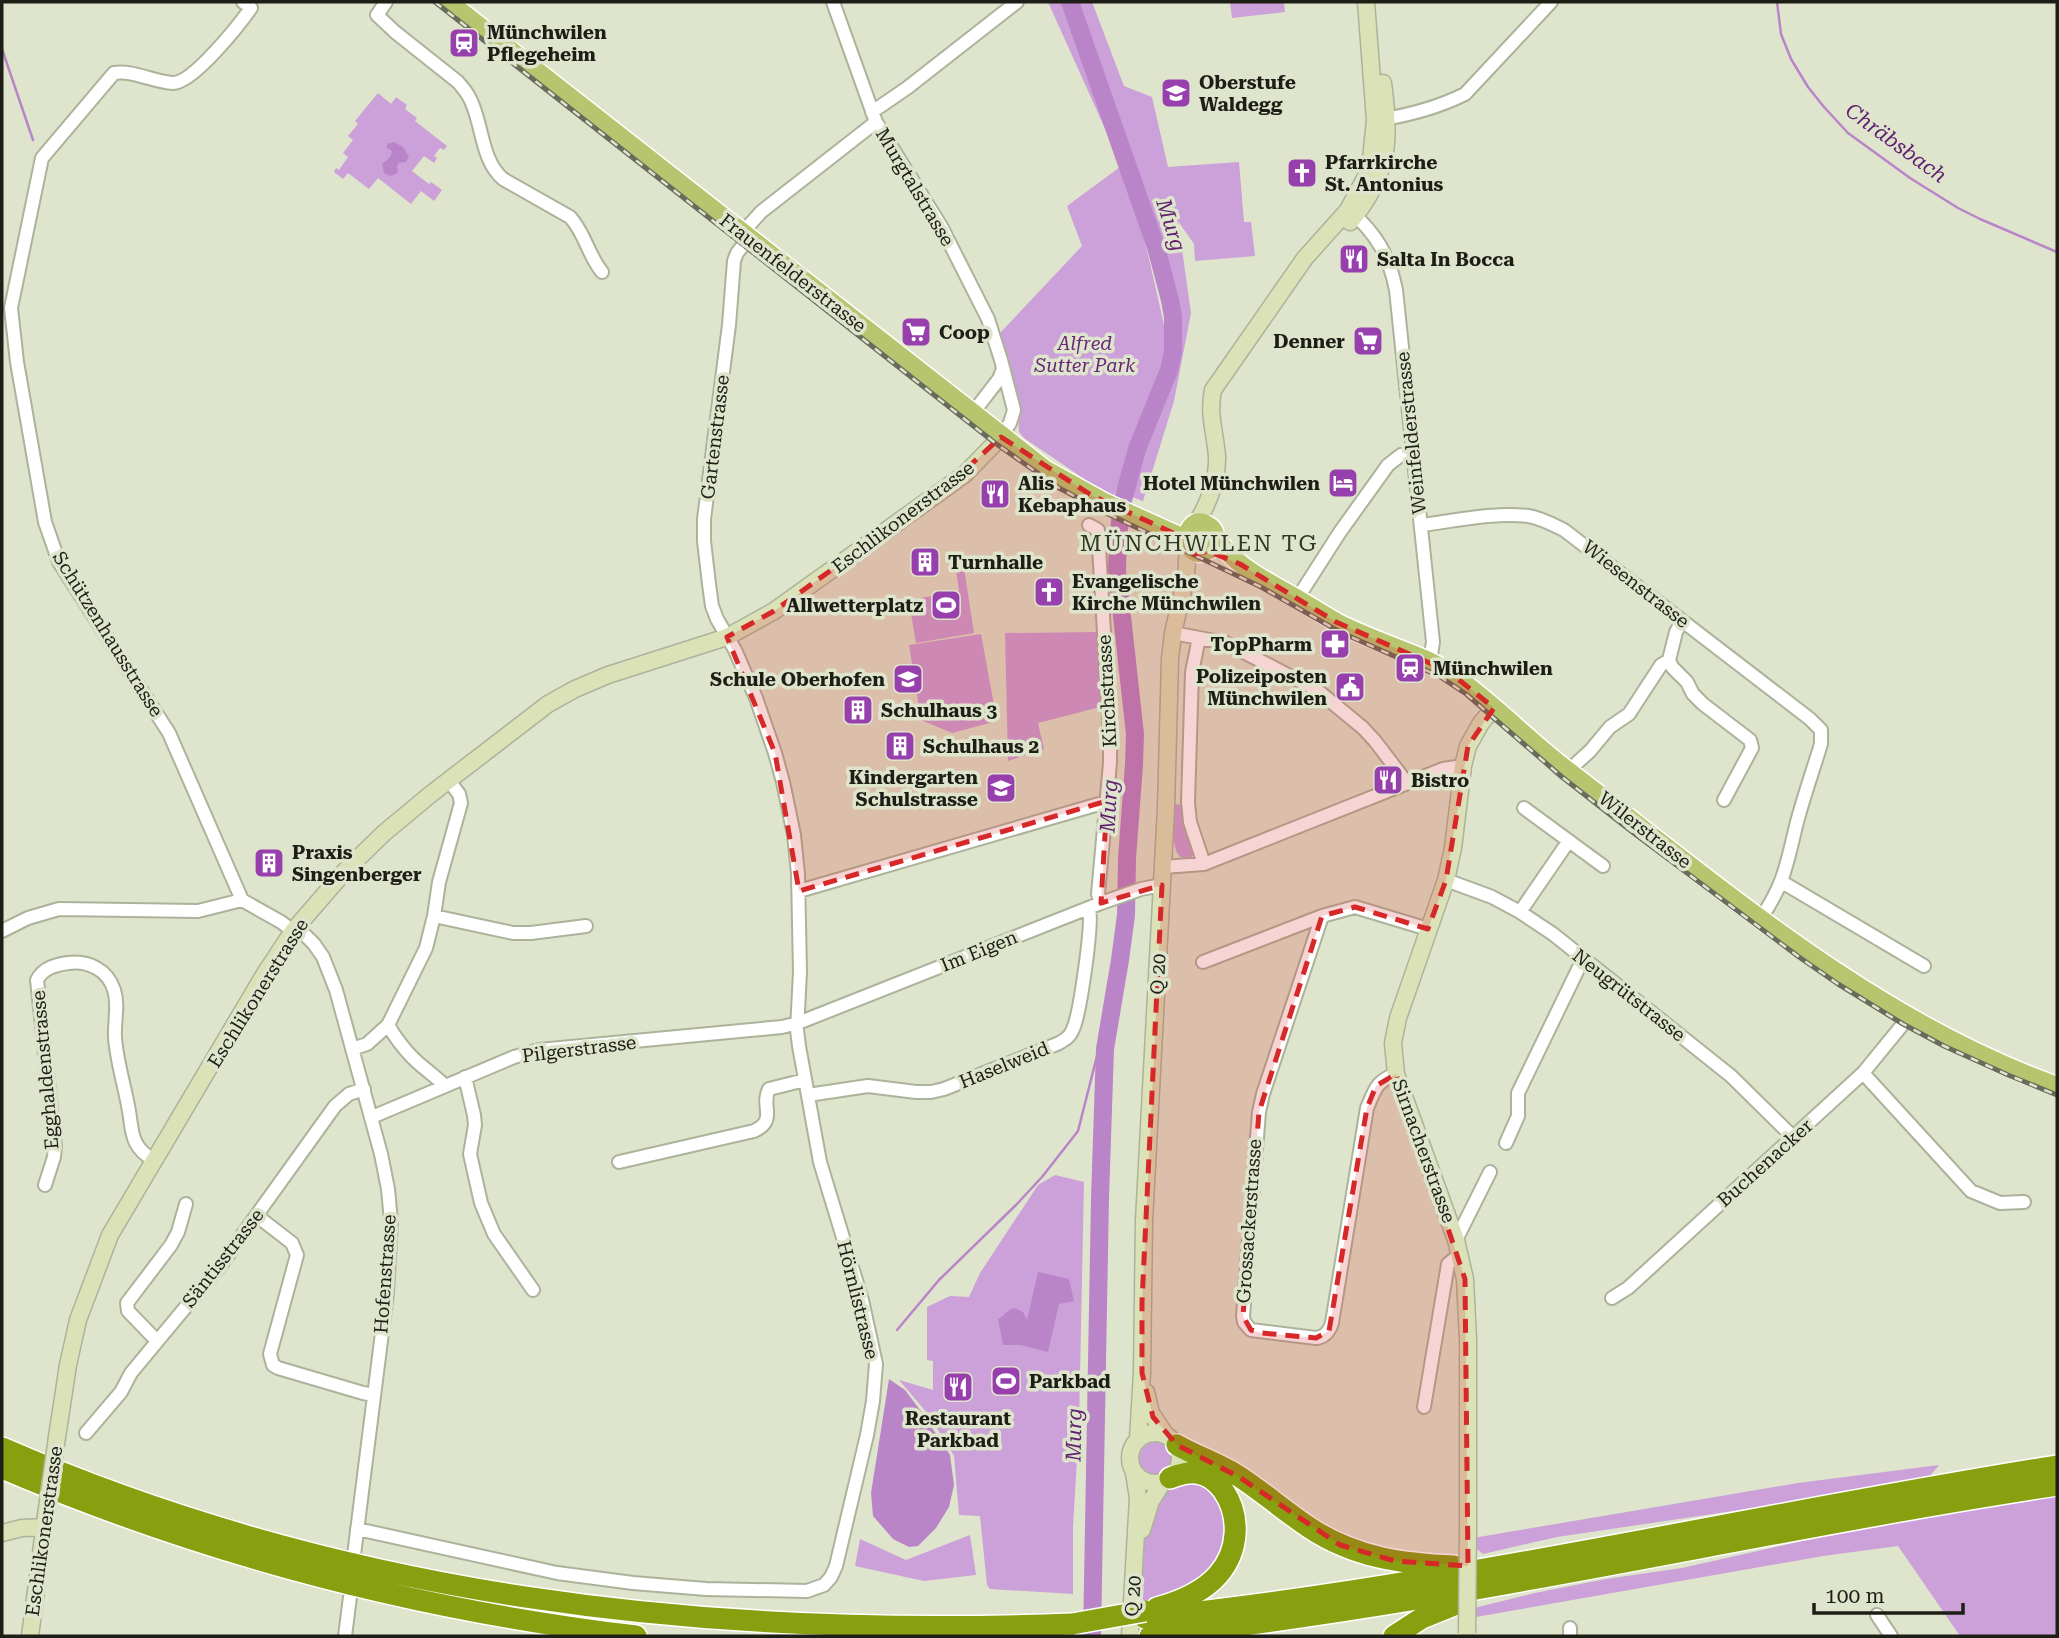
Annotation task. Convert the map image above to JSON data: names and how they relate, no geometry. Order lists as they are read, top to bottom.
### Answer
{
  "streets": {
    "main road": [
      "Frauenfelderstrasse",
      "Eschlikonerstrasse",
      "Wilerstrasse",
      "Q 20",
      "Sirnacherstrasse"
    ],
    "street": [
      "Murgtalstrasse",
      "Weinfelderstrasse",
      "Gartenstrasse",
      "Wiesenstrasse",
      "Schützenhausstrasse",
      "Kirchstrasse",
      "Im Eigen",
      "Neugrütstrasse",
      "Pilgerstrasse",
      "Haselweid",
      "Egghaldenstrasse",
      "Buchenacker",
      "Grossackerstrasse",
      "Säntisstrasse",
      "Hofenstrasse",
      "Hörnlistrasse"
    ]
  },
  "crossings": [
    ["Murgtalstrasse", "Frauenfelderstrasse"],
    ["Murgtalstrasse", "Gartenstrasse"],
    ["Murgtalstrasse", "Eschlikonerstrasse"],
    ["Frauenfelderstrasse", "Gartenstrasse"],
    ["Frauenfelderstrasse", "Eschlikonerstrasse"],
    ["Frauenfelderstrasse", "Wilerstrasse"],
    ["Frauenfelderstrasse", "Q 20"],
    ["Weinfelderstrasse", "Wiesenstrasse"],
    ["Weinfelderstrasse", "Wilerstrasse"],
    ["Weinfelderstrasse", "Q 20"],
    ["Gartenstrasse", "Eschlikonerstrasse"],
    ["Gartenstrasse", "Hörnlistrasse"],
    ["Eschlikonerstrasse", "Egghaldenstrasse"],
    ["Eschlikonerstrasse", "Hofenstrasse"],
    ["Eschlikonerstrasse", "Hörnlistrasse"],
    ["Schützenhausstrasse", "Hofenstrasse"],
    ["Kirchstrasse", "Im Eigen"],
    ["Kirchstrasse", "Haselweid"],
    ["Wilerstrasse", "Q 20"],
    ["Wilerstrasse", "Sirnacherstrasse"],
    ["Wilerstrasse", "Buchenacker"],
    ["Im Eigen", "Q 20"],
    ["Im Eigen", "Pilgerstrasse"],
    ["Im Eigen", "Haselweid"],
    ["Im Eigen", "Hörnlistrasse"],
    ["Neugrütstrasse", "Sirnacherstrasse"],
    ["Neugrütstrasse", "Buchenacker"],
    ["Pilgerstrasse", "Hofenstrasse"],
    ["Pilgerstrasse", "Hörnlistrasse"],
    ["Haselweid", "Hörnlistrasse"],
    ["Sirnacherstrasse", "Grossackerstrasse"],
    ["Säntisstrasse", "Hofenstrasse"],
    ["Hofenstrasse", "Hörnlistrasse"]
  ],
  "districts": ["MÜNCHWILEN TG"],
  "water": ["Chräbsbach", "Murg"],
  "parks": ["Alfred Sutter Park"],
  "places": {
    "station": ["Münchwilen Pflegeheim", "Münchwilen"],
    "school or university": ["Oberstufe Waldegg", "Schule Oberhofen", "Kindergarten Schulstrasse"],
    "church": ["Pfarrkirche St. Antonius", "Evangelische Kirche Münchwilen"],
    "restaurant": [
      "Salta In Bocca",
      "Alis Kebaphaus",
      "Bistro",
      "Restaurant Parkbad"
    ],
    "supermarket": ["Coop", "Denner"],
    "hotel": ["Hotel Münchwilen"],
    "building": [
      "Turnhalle",
      "Schulhaus 3",
      "Schulhaus 2",
      "Praxis Singenberger"
    ],
    "sports": ["Allwetterplatz", "Parkbad"],
    "pharmacy": ["TopPharm"],
    "public building": ["Polizeiposten Münchwilen"]
  },
  "scale_bar": "100 m"
}
